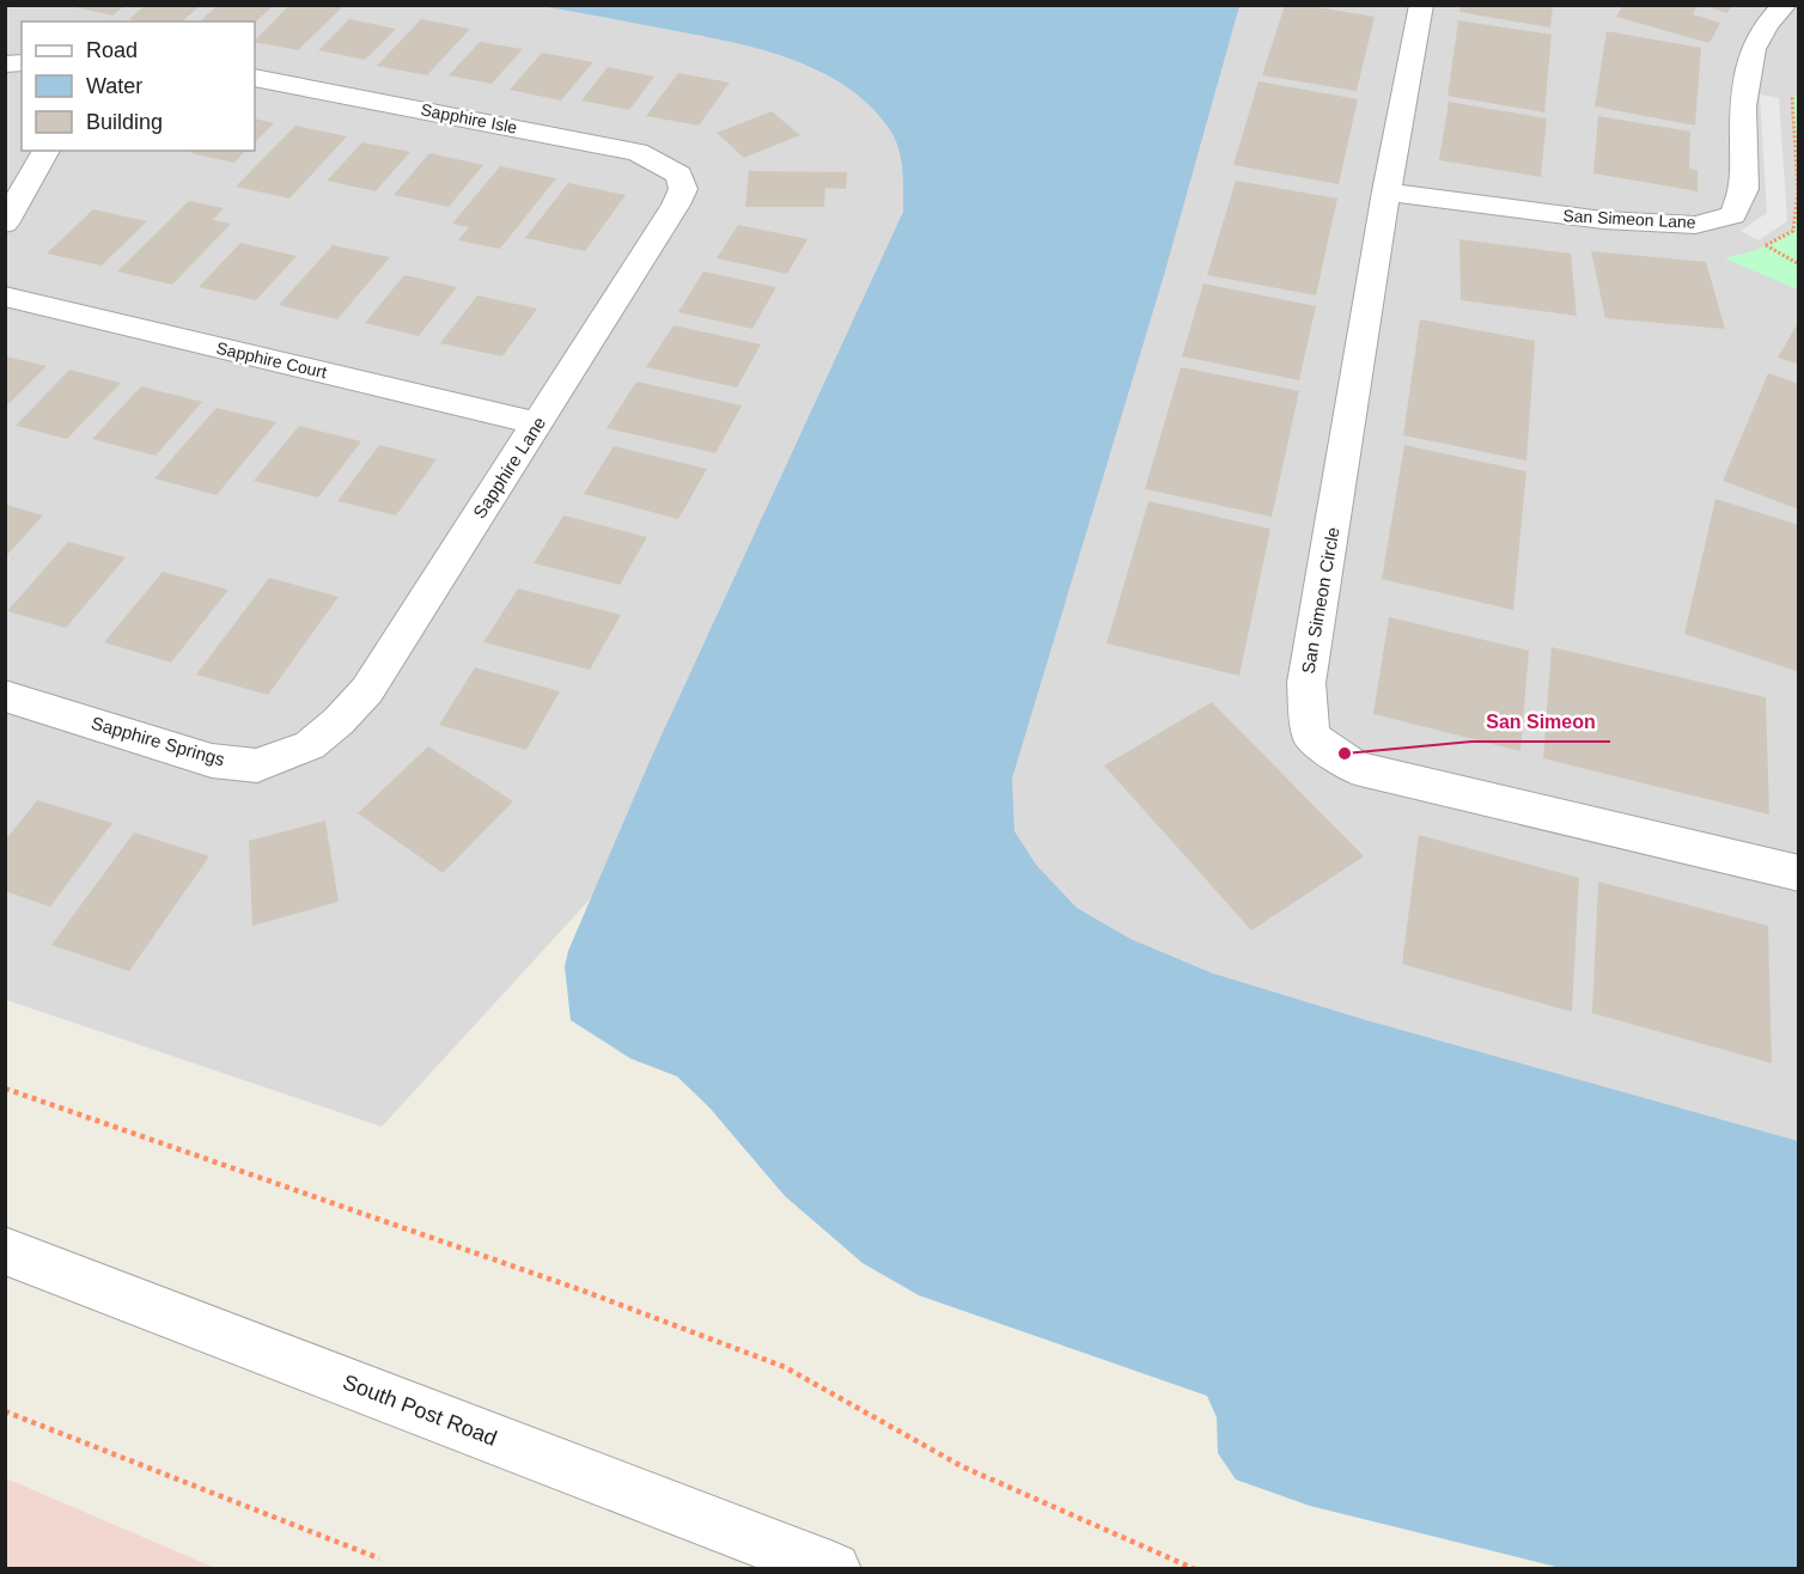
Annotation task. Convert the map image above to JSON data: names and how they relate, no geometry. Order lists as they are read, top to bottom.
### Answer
{
  "streets": {
    "street": [
      "Sapphire Isle",
      "San Simeon Lane",
      "Sapphire Court",
      "Sapphire Lane",
      "San Simeon Circle",
      "Sapphire Springs",
      "South Post Road"
    ]
  },
  "crossings": [
    ["Sapphire Isle", "Sapphire Lane"],
    ["San Simeon Lane", "San Simeon Circle"],
    ["Sapphire Court", "Sapphire Lane"],
    ["Sapphire Lane", "Sapphire Springs"]
  ],
  "places": ["San Simeon"],
  "legend": ["Road", "Water", "Building"]
}
